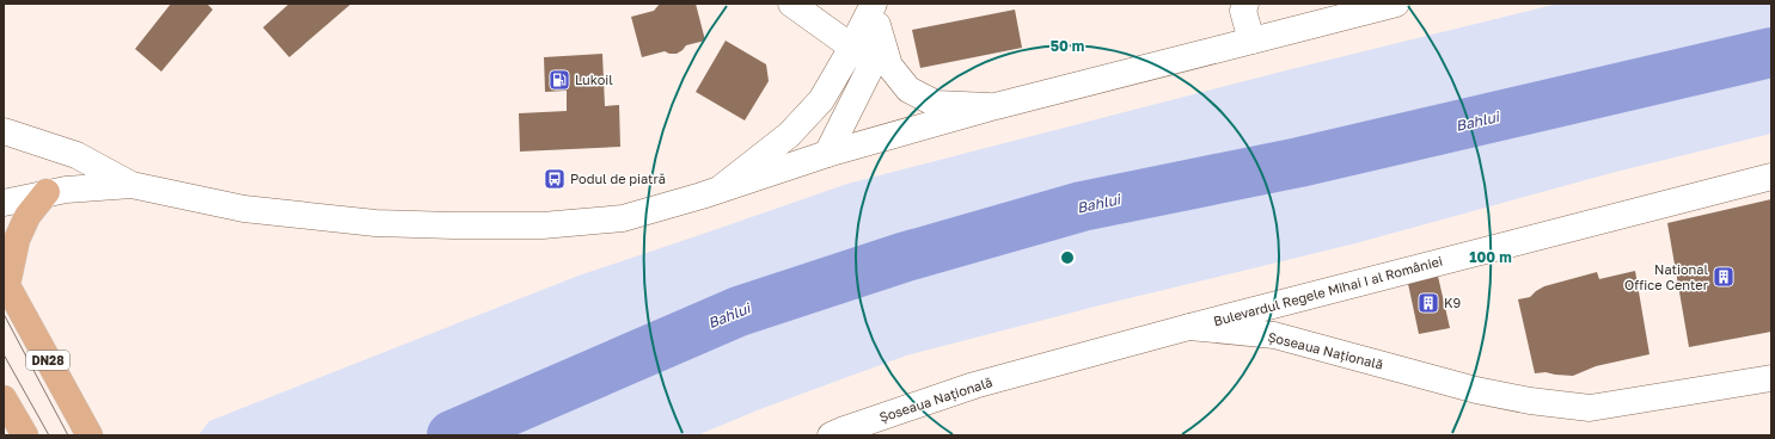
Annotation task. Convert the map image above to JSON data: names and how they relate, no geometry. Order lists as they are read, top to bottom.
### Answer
{
  "streets": {
    "main road": ["Bulevardul Regele Mihai I al României", "Șoseaua Națională", "DN28"]
  },
  "crossings": [
    ["Bulevardul Regele Mihai I al României", "Șoseaua Națională"]
  ],
  "water": ["Bahlui"],
  "places": {
    "fuel station": ["Lukoil"],
    "bus stop": ["Podul de piatră"],
    "building": ["National Office Center", "K9"]
  },
  "rings": ["50 m", "100 m"]
}
